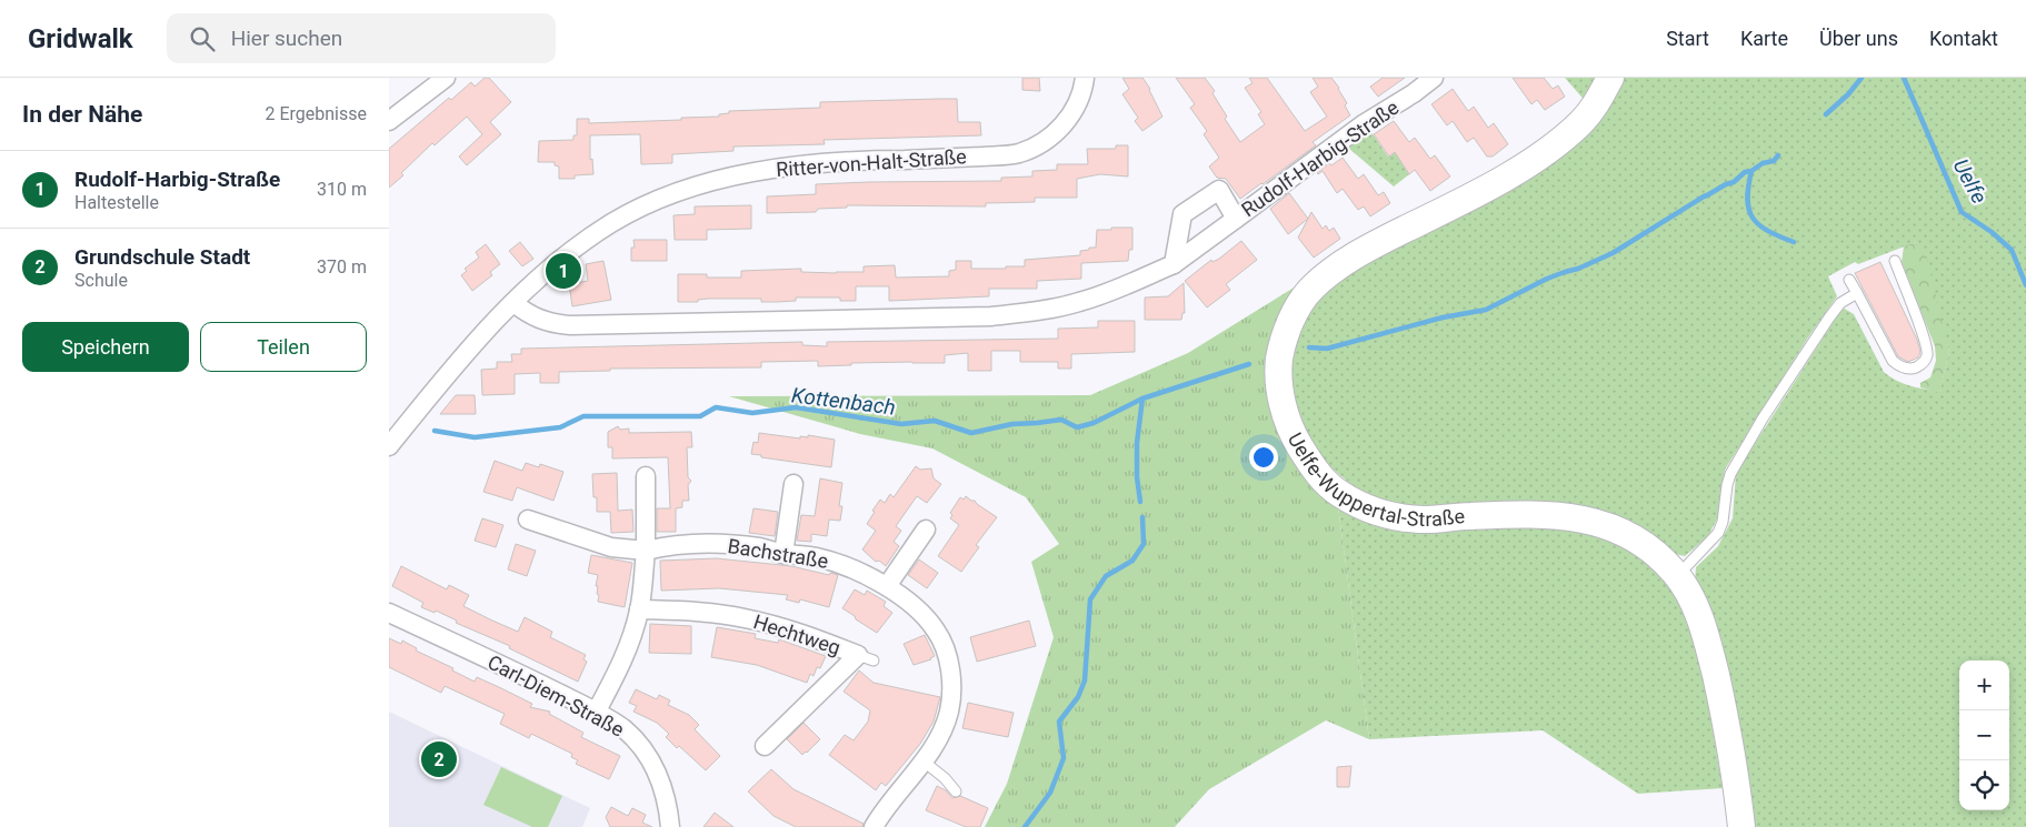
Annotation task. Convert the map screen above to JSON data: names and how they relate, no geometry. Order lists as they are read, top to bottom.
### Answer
{
  "streets": {
    "main road": ["Uelfe-Wuppertal-Straße"],
    "street": [
      "Rudolf-Harbig-Straße",
      "Ritter-von-Halt-Straße",
      "Bachstraße",
      "Hechtweg",
      "Carl-Diem-Straße"
    ]
  },
  "water": ["Uelfe", "Kottenbach"],
  "page": {
    "header": "Gridwalk",
    "search": "Hier suchen",
    "nav": [
      "Start",
      "Karte",
      "Über uns",
      "Kontakt"
    ],
    "heading": ["In der Nähe", "2 Ergebnisse"],
    "list": [
      {
        "mark": "1",
        "name": "Rudolf-Harbig-Straße",
        "note": "Haltestelle",
        "value": "310 m"
      },
      {
        "mark": "2",
        "name": "Grundschule Stadt",
        "note": "Schule",
        "value": "370 m"
      }
    ],
    "pins": ["1", "2"],
    "buttons": ["Speichern", "Teilen"],
    "map_buttons": ["+", "−"]
  }
}
